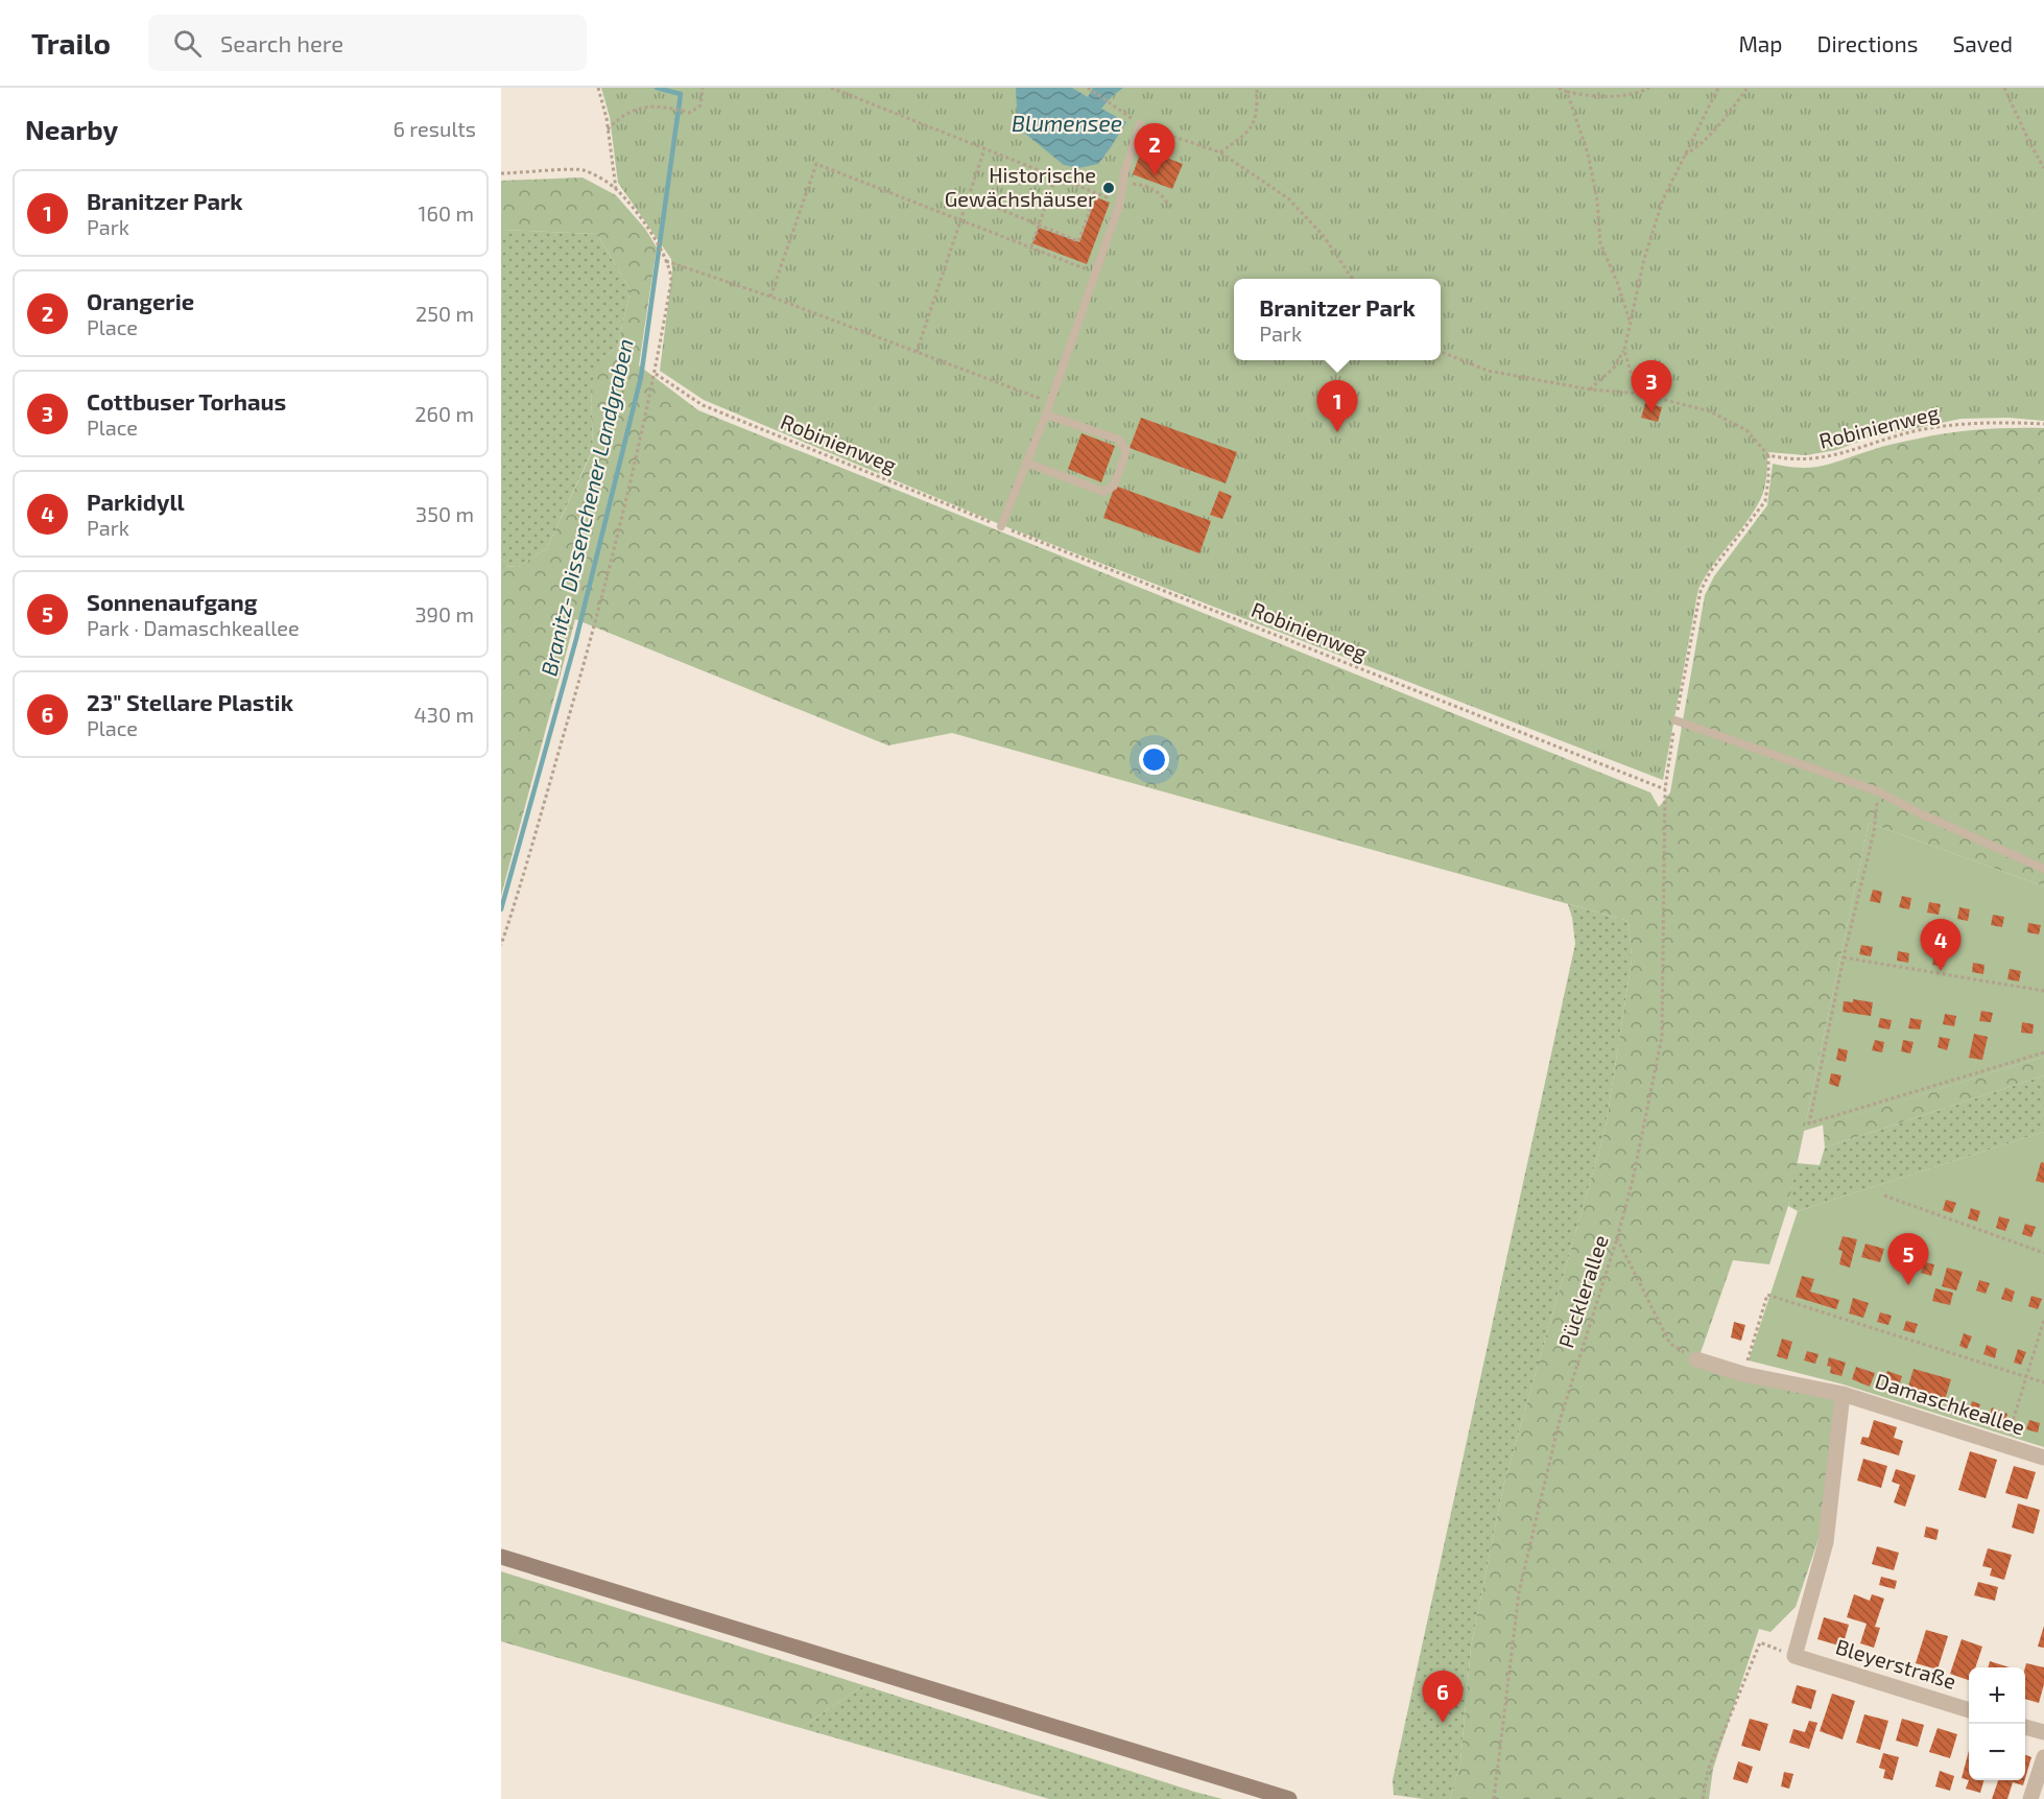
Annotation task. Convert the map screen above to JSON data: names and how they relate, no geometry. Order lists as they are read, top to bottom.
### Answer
{
  "streets": {
    "street": ["Damaschkeallee", "Bleyerstraße"],
    "path": ["Robinienweg", "Pücklerallee"]
  },
  "crossings": [
    ["Robinienweg", "Pücklerallee"],
    ["Damaschkeallee", "Bleyerstraße"]
  ],
  "water": ["Blumensee", "Branitz- Dissenchener Landgraben"],
  "places": ["Historische Gewächshäuser"],
  "page": {
    "header": "Trailo",
    "search": "Search here",
    "nav": ["Map", "Directions", "Saved"],
    "heading": ["Nearby", "6 results"],
    "pins": [
      "2",
      "3",
      "1",
      "4",
      "5",
      "6"
    ],
    "list": [
      {
        "mark": "1",
        "name": "Branitzer Park",
        "note": "Park",
        "value": "160 m"
      },
      {
        "mark": "2",
        "name": "Orangerie",
        "note": "Place",
        "value": "250 m"
      },
      {
        "mark": "3",
        "name": "Cottbuser Torhaus",
        "note": "Place",
        "value": "260 m"
      },
      {
        "mark": "4",
        "name": "Parkidyll",
        "note": "Park",
        "value": "350 m"
      },
      {
        "mark": "5",
        "name": "Sonnenaufgang",
        "note": "Park · Damaschkeallee",
        "value": "390 m"
      },
      {
        "mark": "6",
        "name": "23\" Stellare Plastik",
        "note": "Place",
        "value": "430 m"
      }
    ],
    "popup": ["Branitzer Park", "Park"],
    "map_buttons": ["+", "−"]
  }
}
